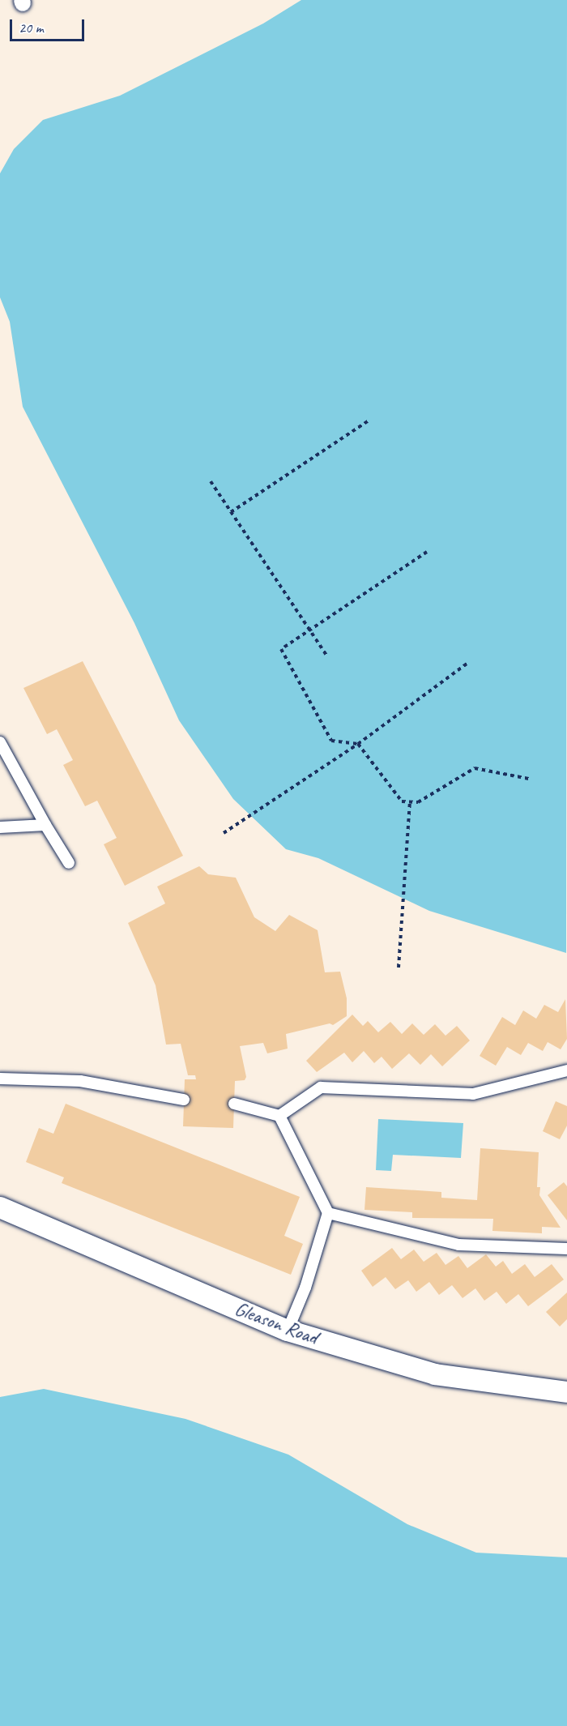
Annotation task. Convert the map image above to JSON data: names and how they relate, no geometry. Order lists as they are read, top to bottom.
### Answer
{
  "streets": {
    "street": ["Gleason Road"]
  },
  "scale_bar": "20 m"
}
